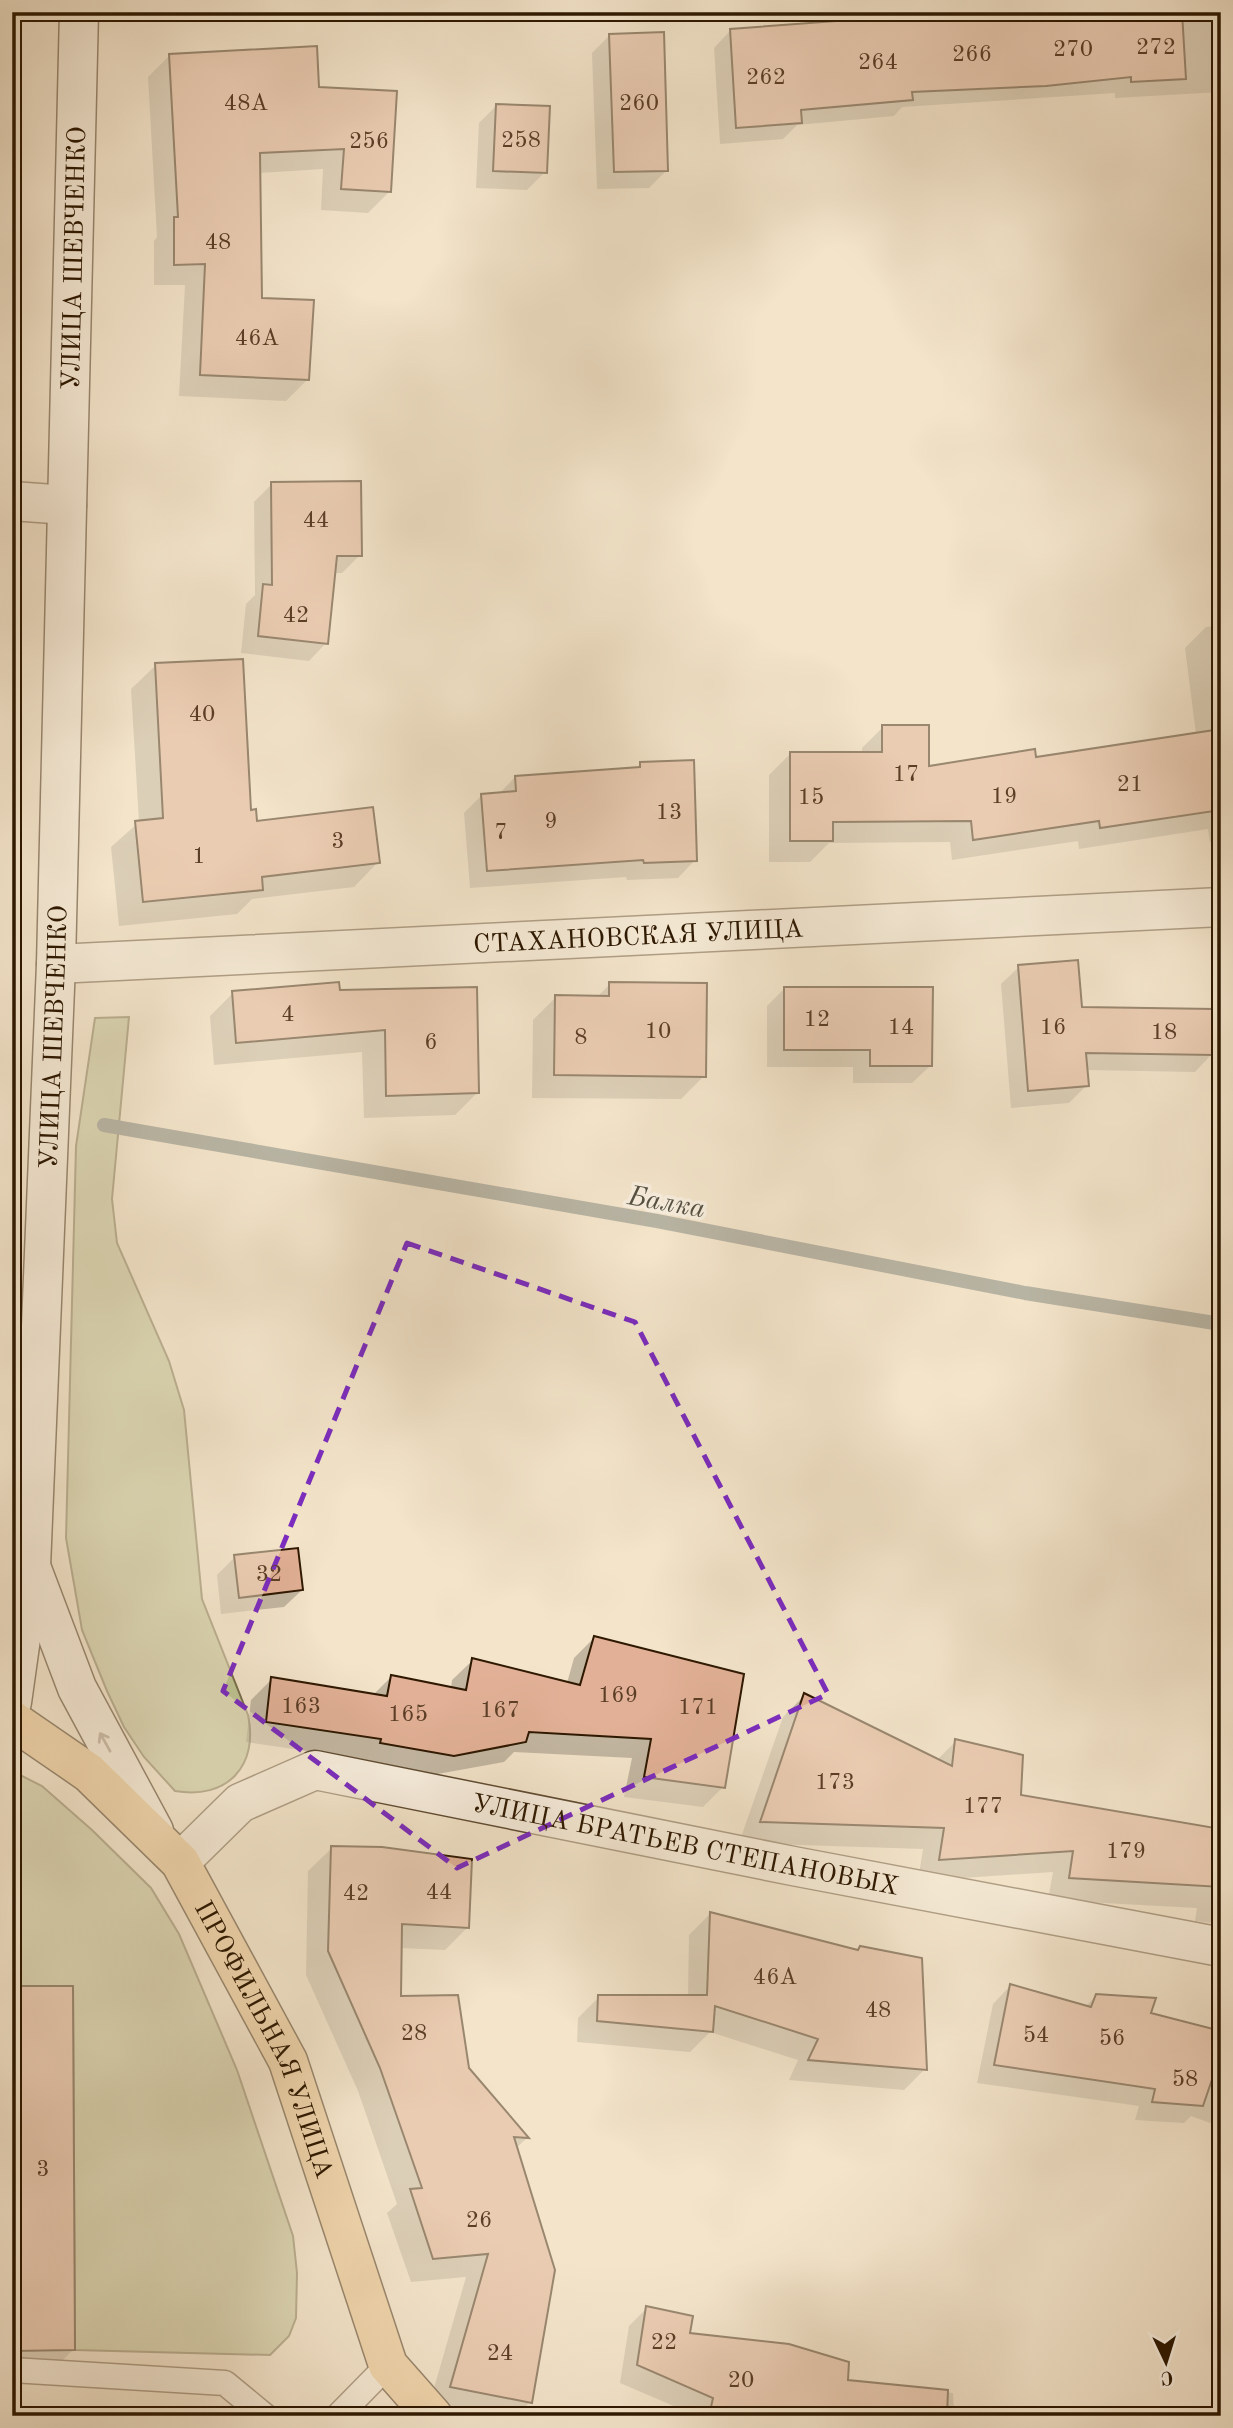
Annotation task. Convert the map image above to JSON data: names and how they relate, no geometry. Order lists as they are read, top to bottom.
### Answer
{
  "streets": {
    "main road": ["ПРОФИЛЬНАЯ УЛИЦА"],
    "street": ["УЛИЦА ШЕВЧЕНКО", "СТАХАНОВСКАЯ УЛИЦА", "УЛИЦА БРАТЬЕВ СТЕПАНОВЫХ"]
  },
  "crossings": [
    ["УЛИЦА ШЕВЧЕНКО", "СТАХАНОВСКАЯ УЛИЦА"],
    ["УЛИЦА ШЕВЧЕНКО", "УЛИЦА БРАТЬЕВ СТЕПАНОВЫХ"],
    ["УЛИЦА ШЕВЧЕНКО", "ПРОФИЛЬНАЯ УЛИЦА"],
    ["УЛИЦА БРАТЬЕВ СТЕПАНОВЫХ", "ПРОФИЛЬНАЯ УЛИЦА"]
  ],
  "water": ["Балка"],
  "house_numbers": [
    "272",
    "270",
    "266",
    "264",
    "262",
    "48А",
    "260",
    "258",
    "256",
    "48",
    "46А",
    "44",
    "42",
    "40",
    "17",
    "21",
    "19",
    "15",
    "13",
    "9",
    "7",
    "3",
    "1",
    "4",
    "12",
    "14",
    "16",
    "10",
    "18",
    "8",
    "6",
    "32",
    "169",
    "163",
    "171",
    "167",
    "165",
    "173",
    "177",
    "179",
    "44",
    "42",
    "46А",
    "48",
    "28",
    "54",
    "56",
    "58",
    "3",
    "26",
    "22",
    "24",
    "20"
  ],
  "north": "bottom"
}
